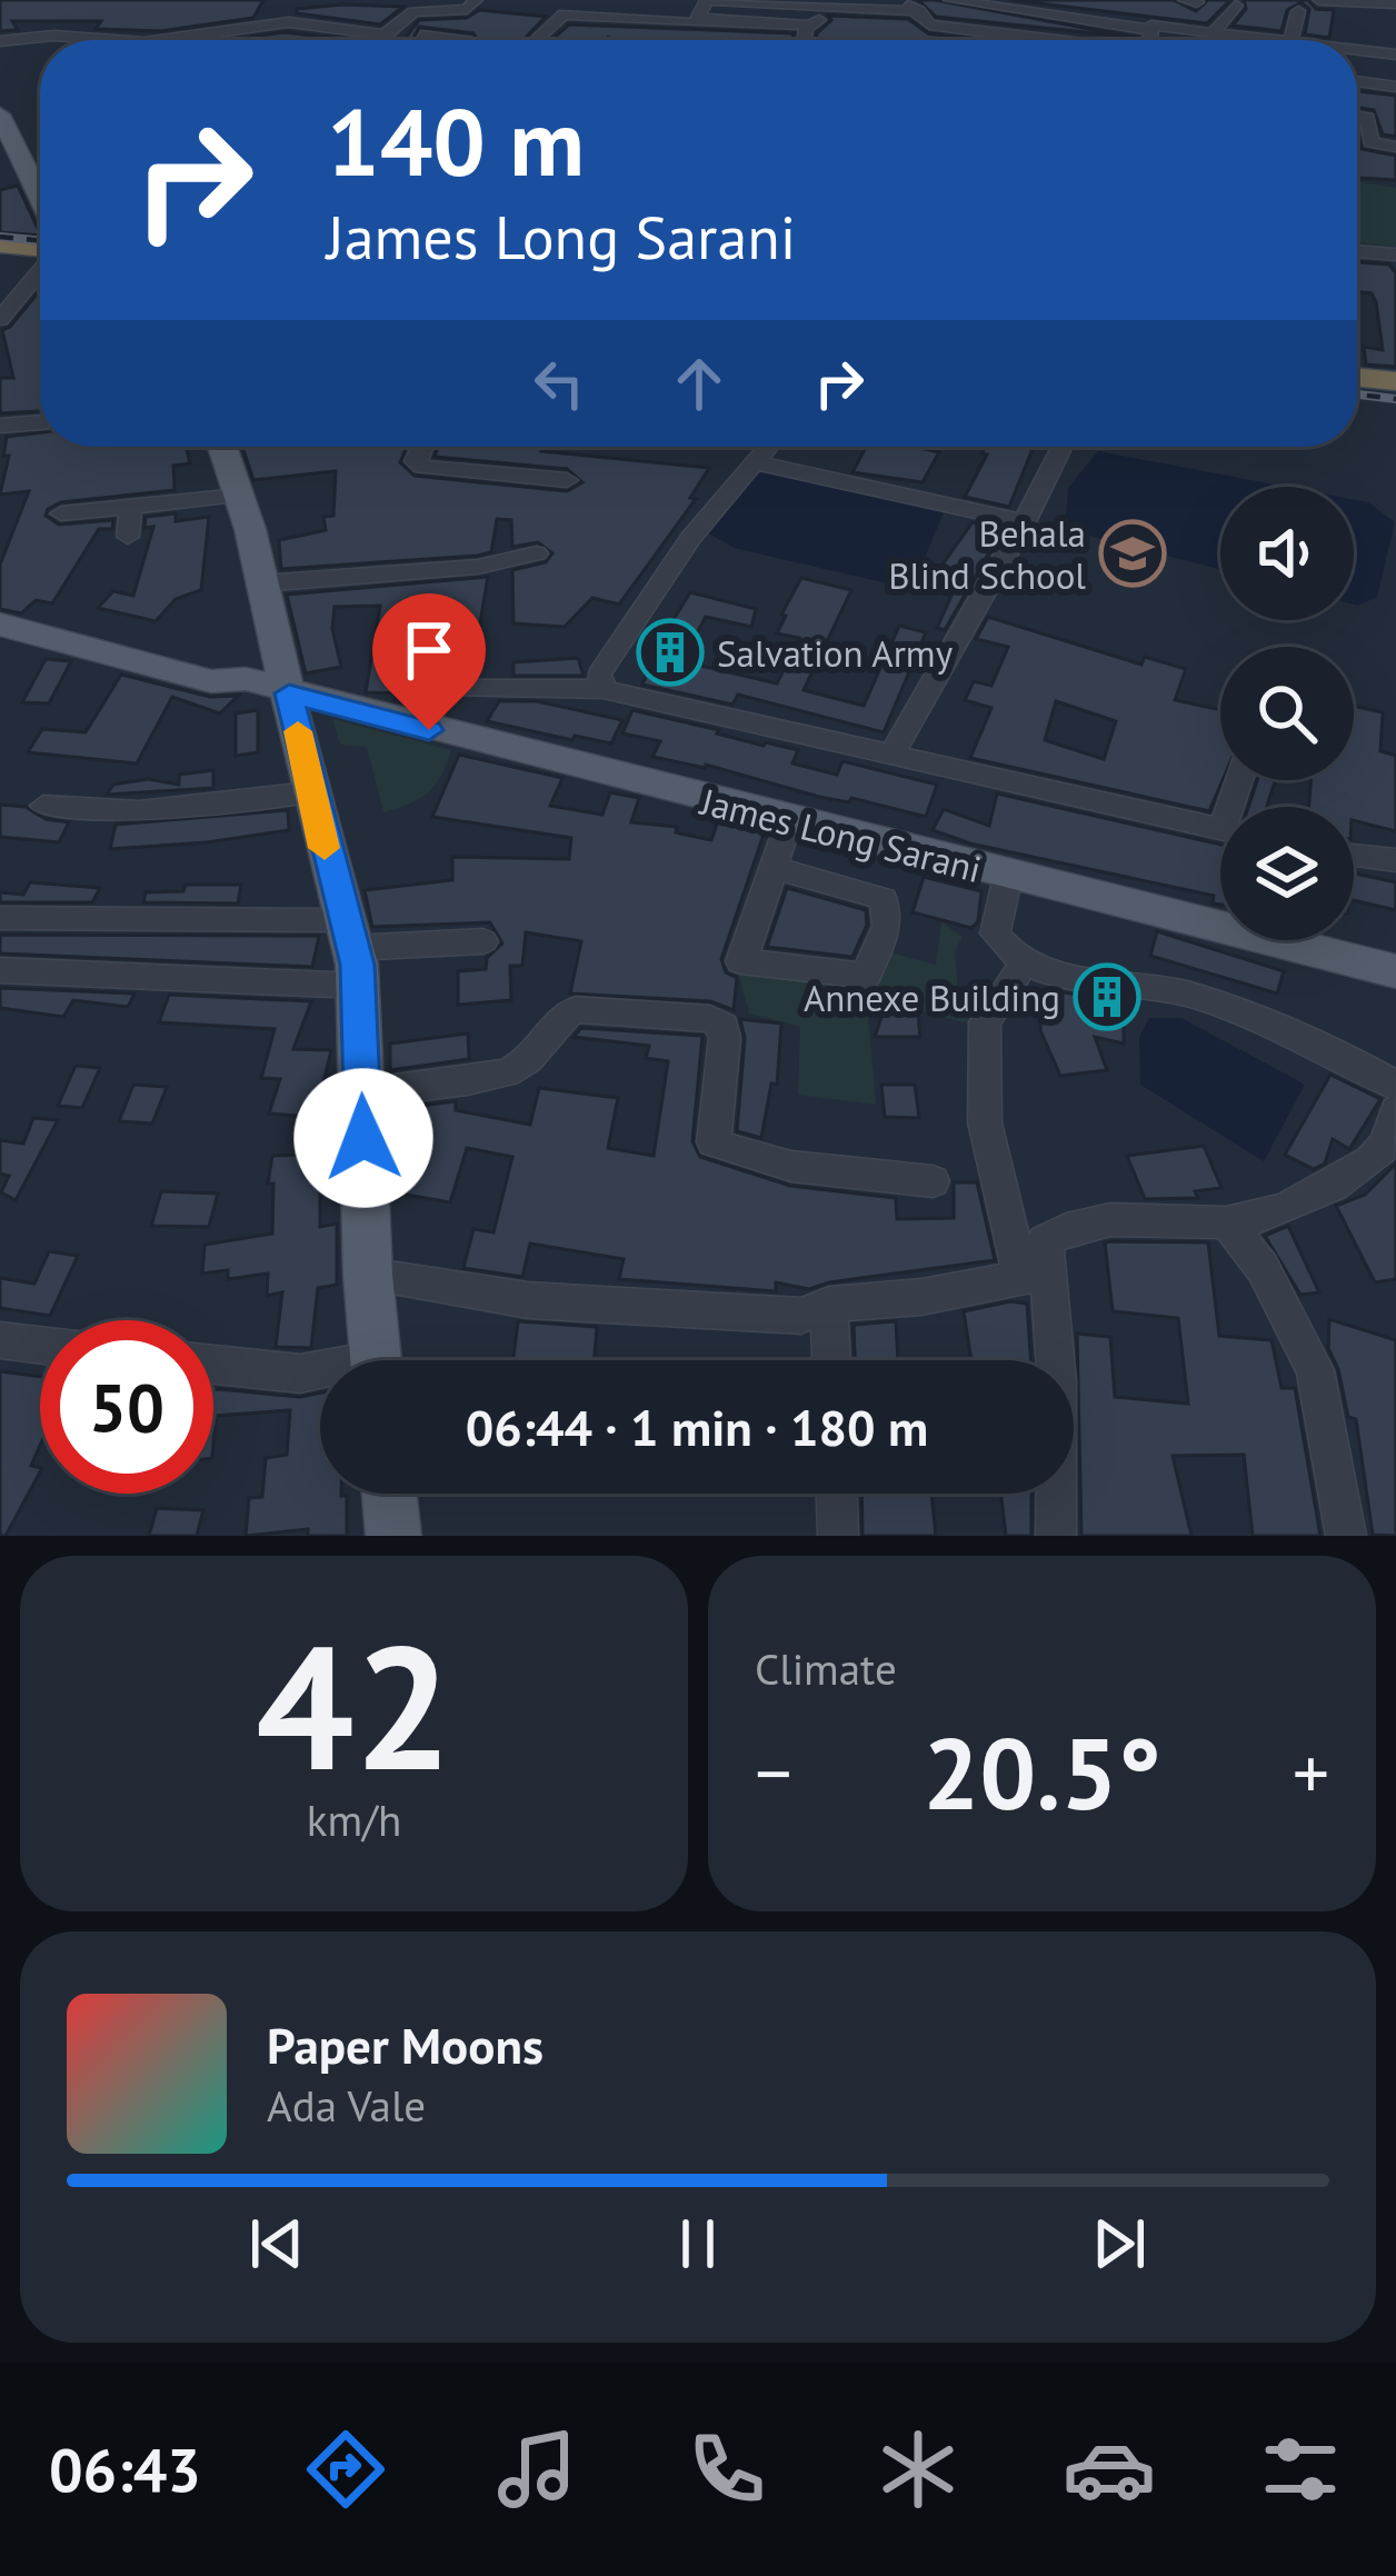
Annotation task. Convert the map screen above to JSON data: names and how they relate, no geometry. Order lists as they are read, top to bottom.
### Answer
{
  "streets": {
    "main road": ["James Long Sarani"]
  },
  "places": {
    "school or university": ["Behala Blind School"],
    "building": ["Salvation Army", "Annexe Building"]
  },
  "page": {
    "turn": ["140 m", "James Long Sarani"],
    "limit": "50",
    "trip": "06:44 · 1 min · 180 m",
    "tile": [
      ["42", "km/h"],
      "Climate"
    ],
    "heat": ["−", "20.5°", "+"],
    "song": ["Paper Moons", "Ada Vale"],
    "tabs": "06:43"
  }
}
